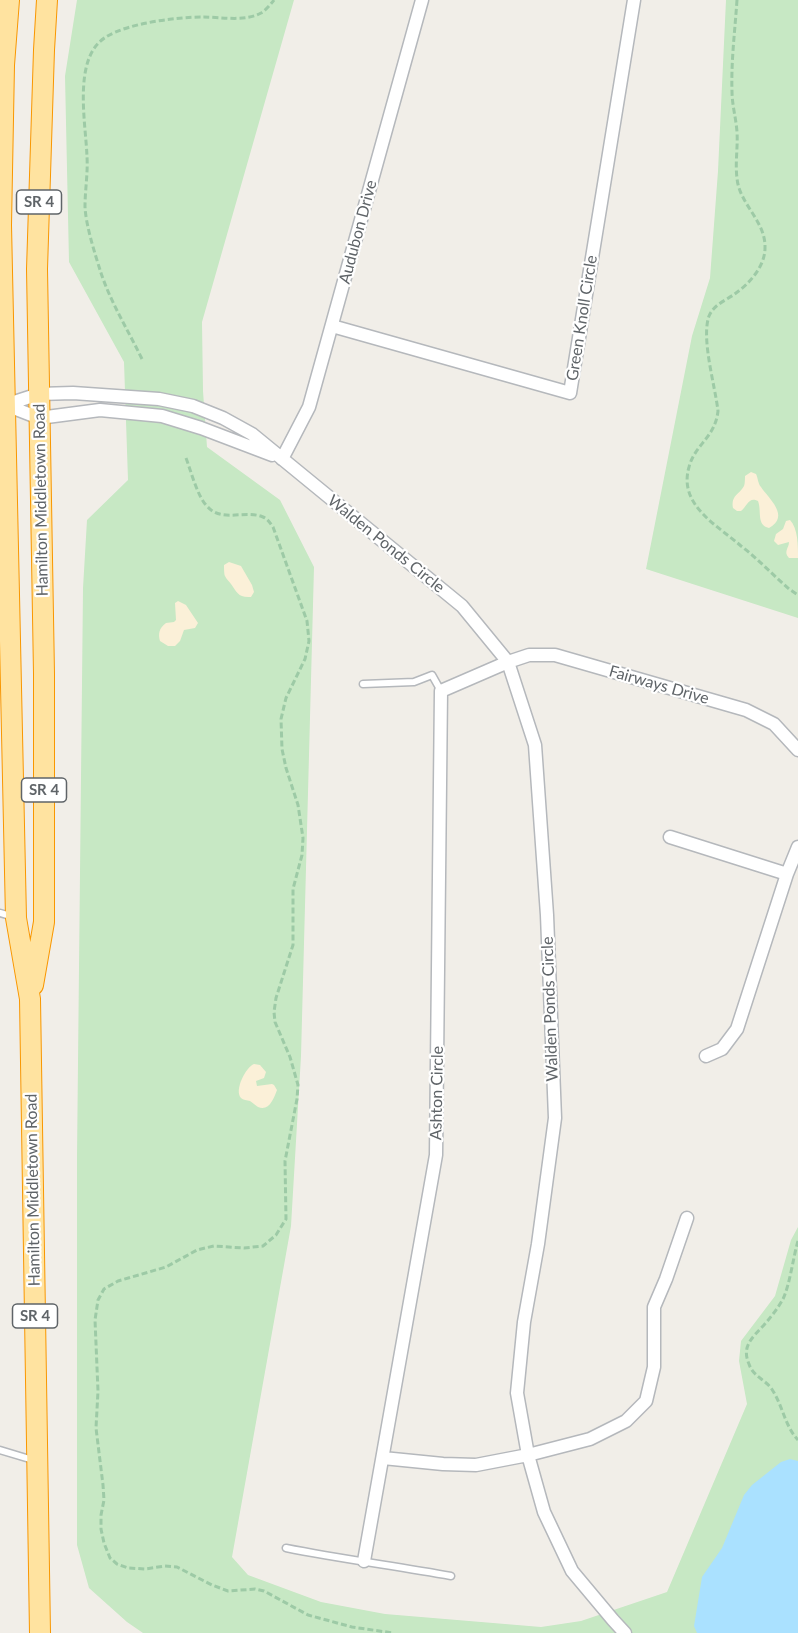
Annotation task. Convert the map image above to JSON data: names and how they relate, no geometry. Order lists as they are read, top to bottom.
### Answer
{
  "streets": {
    "highway": ["SR 4", "Hamilton Middletown Road"],
    "street": [
      "Audubon Drive",
      "Green Knoll Circle",
      "Walden Ponds Circle",
      "Fairways Drive",
      "Ashton Circle"
    ]
  },
  "crossings": [
    ["Audubon Drive", "Green Knoll Circle"],
    ["Audubon Drive", "Walden Ponds Circle"],
    ["Hamilton Middletown Road", "Walden Ponds Circle"],
    ["Walden Ponds Circle", "Fairways Drive"]
  ]
}
